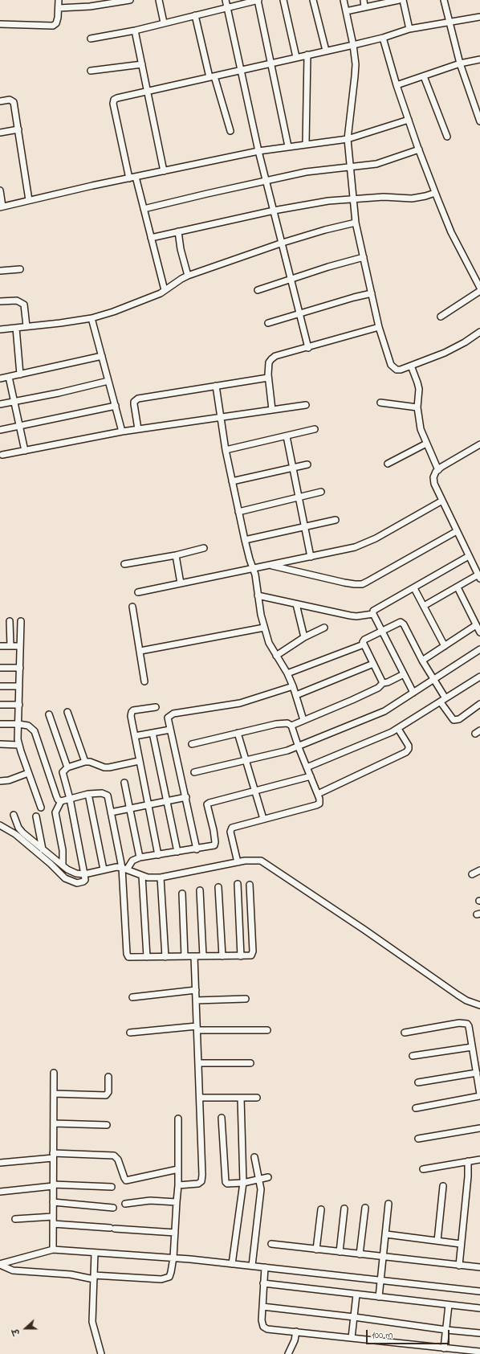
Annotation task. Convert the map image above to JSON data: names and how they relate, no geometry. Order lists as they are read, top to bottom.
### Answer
{
  "scale_bar": "100 m",
  "north": "left"
}
